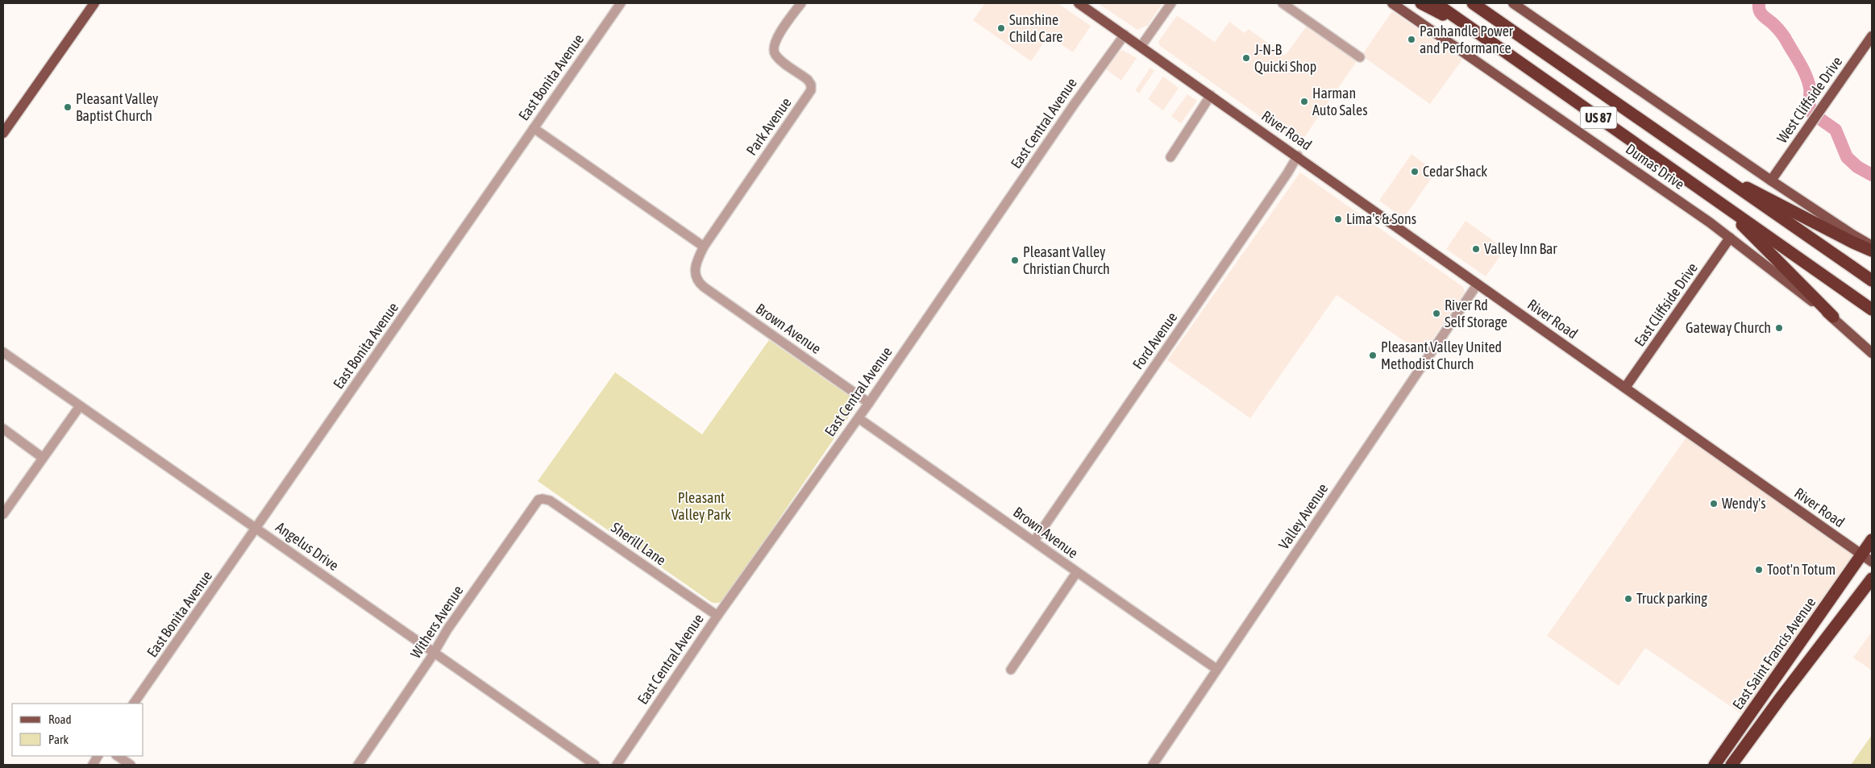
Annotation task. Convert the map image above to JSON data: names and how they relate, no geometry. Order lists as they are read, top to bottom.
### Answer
{
  "streets": {
    "highway": ["US 87", "East Saint Francis Avenue"],
    "main road": [
      "West Cliffside Drive",
      "River Road",
      "Dumas Drive",
      "East Cliffside Drive"
    ],
    "street": [
      "East Bonita Avenue",
      "East Central Avenue",
      "Park Avenue",
      "Brown Avenue",
      "Ford Avenue",
      "Valley Avenue",
      "Sherill Lane",
      "Angelus Drive",
      "Withers Avenue"
    ]
  },
  "crossings": [
    ["East Bonita Avenue", "Angelus Drive"],
    ["East Central Avenue", "River Road"],
    ["East Central Avenue", "Brown Avenue"],
    ["East Central Avenue", "Sherill Lane"],
    ["Park Avenue", "Brown Avenue"],
    ["River Road", "East Cliffside Drive"],
    ["River Road", "Ford Avenue"],
    ["River Road", "Valley Avenue"],
    ["River Road", "East Saint Francis Avenue"],
    ["Dumas Drive", "East Cliffside Drive"],
    ["Brown Avenue", "Ford Avenue"],
    ["Brown Avenue", "Valley Avenue"],
    ["Sherill Lane", "Withers Avenue"],
    ["Angelus Drive", "Withers Avenue"]
  ],
  "parks": ["Pleasant Valley Park"],
  "places": [
    "Sunshine Child Care",
    "Panhandle Power and Performance",
    "J-N-B Quicki Shop",
    "Harman Auto Sales",
    "Pleasant Valley Baptist Church",
    "Cedar Shack",
    "Lima's & Sons",
    "Valley Inn Bar",
    "Pleasant Valley Christian Church",
    "River Rd Self Storage",
    "Gateway Church",
    "Pleasant Valley United Methodist Church",
    "Wendy's",
    "Toot'n Totum",
    "Truck parking"
  ],
  "legend": ["Road", "Park"]
}
